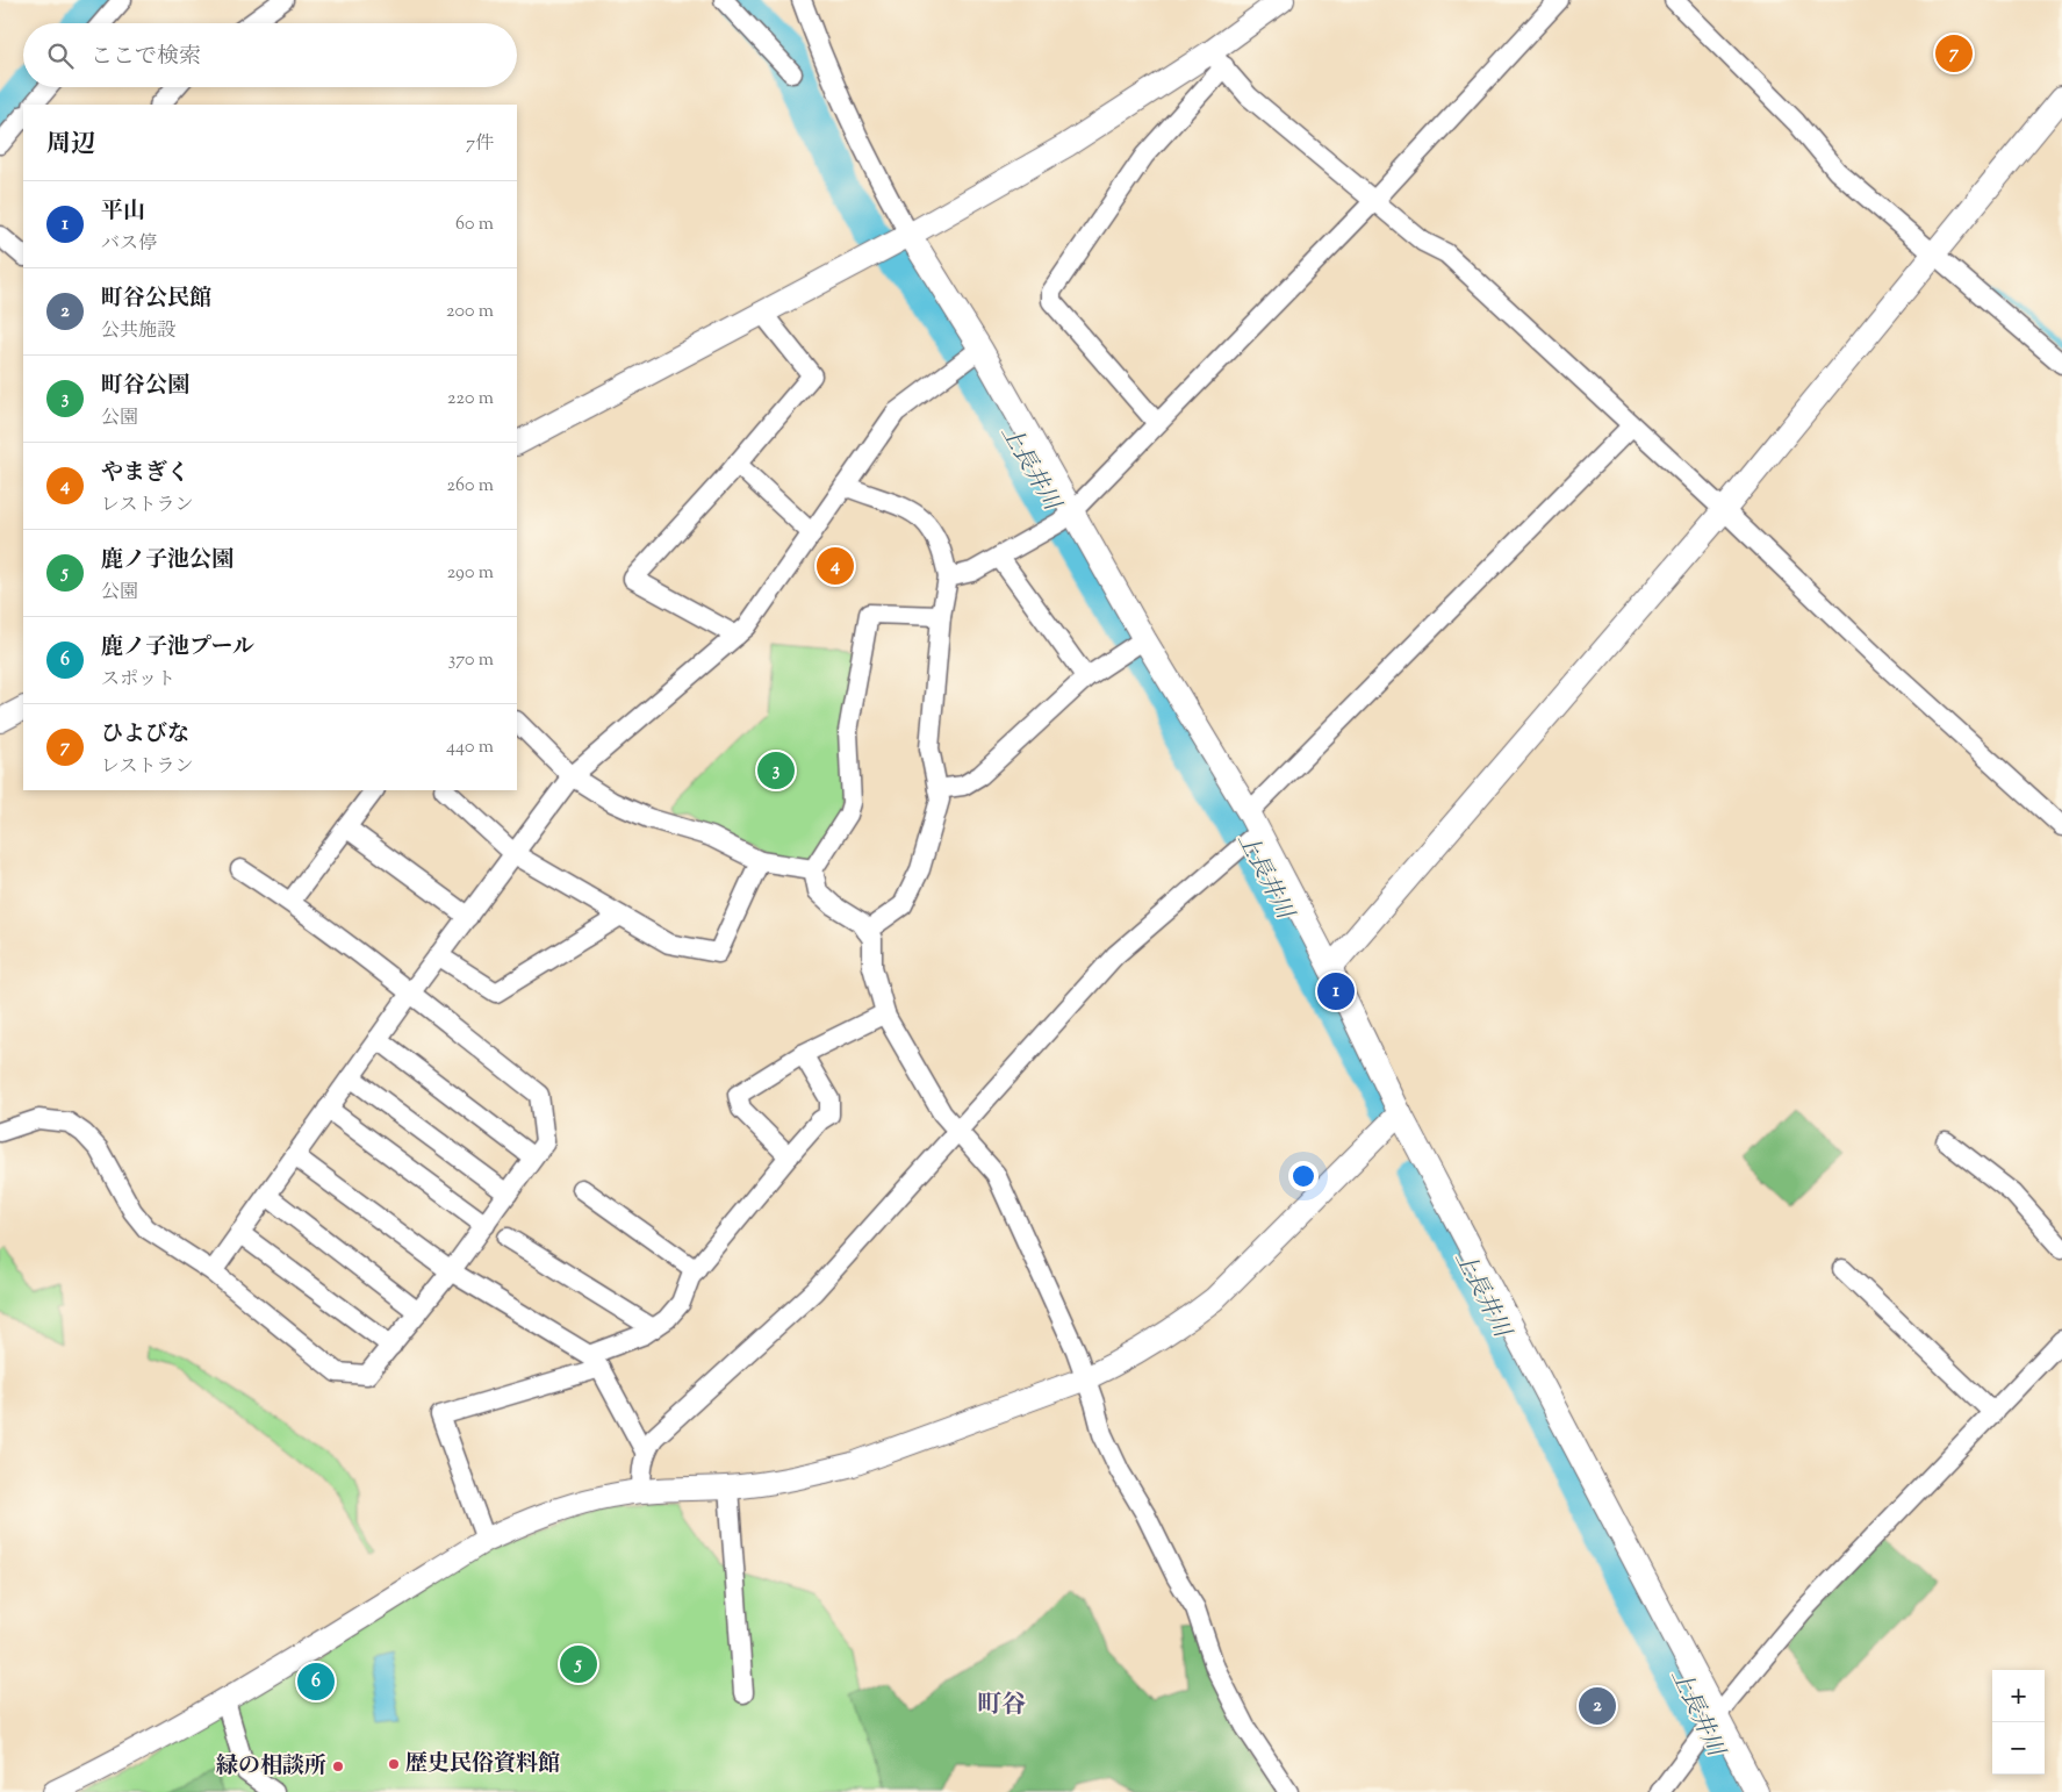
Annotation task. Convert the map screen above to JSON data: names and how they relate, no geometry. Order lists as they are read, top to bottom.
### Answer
{
  "districts": ["町谷"],
  "water": ["上長井川"],
  "places": ["歴史民俗資料館", "緑の相談所"],
  "page": {
    "search": "ここで検索",
    "pins": [
      "7",
      "4",
      "3",
      "1",
      "5",
      "6",
      "2"
    ],
    "heading": ["周辺", "7件"],
    "list": [
      {
        "mark": "1",
        "name": "平山",
        "note": "バス停",
        "value": "60 m"
      },
      {
        "mark": "2",
        "name": "町谷公民館",
        "note": "公共施設",
        "value": "200 m"
      },
      {
        "mark": "3",
        "name": "町谷公園",
        "note": "公園",
        "value": "220 m"
      },
      {
        "mark": "4",
        "name": "やまぎく",
        "note": "レストラン",
        "value": "260 m"
      },
      {
        "mark": "5",
        "name": "鹿ノ子池公園",
        "note": "公園",
        "value": "290 m"
      },
      {
        "mark": "6",
        "name": "鹿ノ子池プール",
        "note": "スポット",
        "value": "370 m"
      },
      {
        "mark": "7",
        "name": "ひよびな",
        "note": "レストラン",
        "value": "440 m"
      }
    ],
    "map_buttons": ["+", "−"]
  }
}
